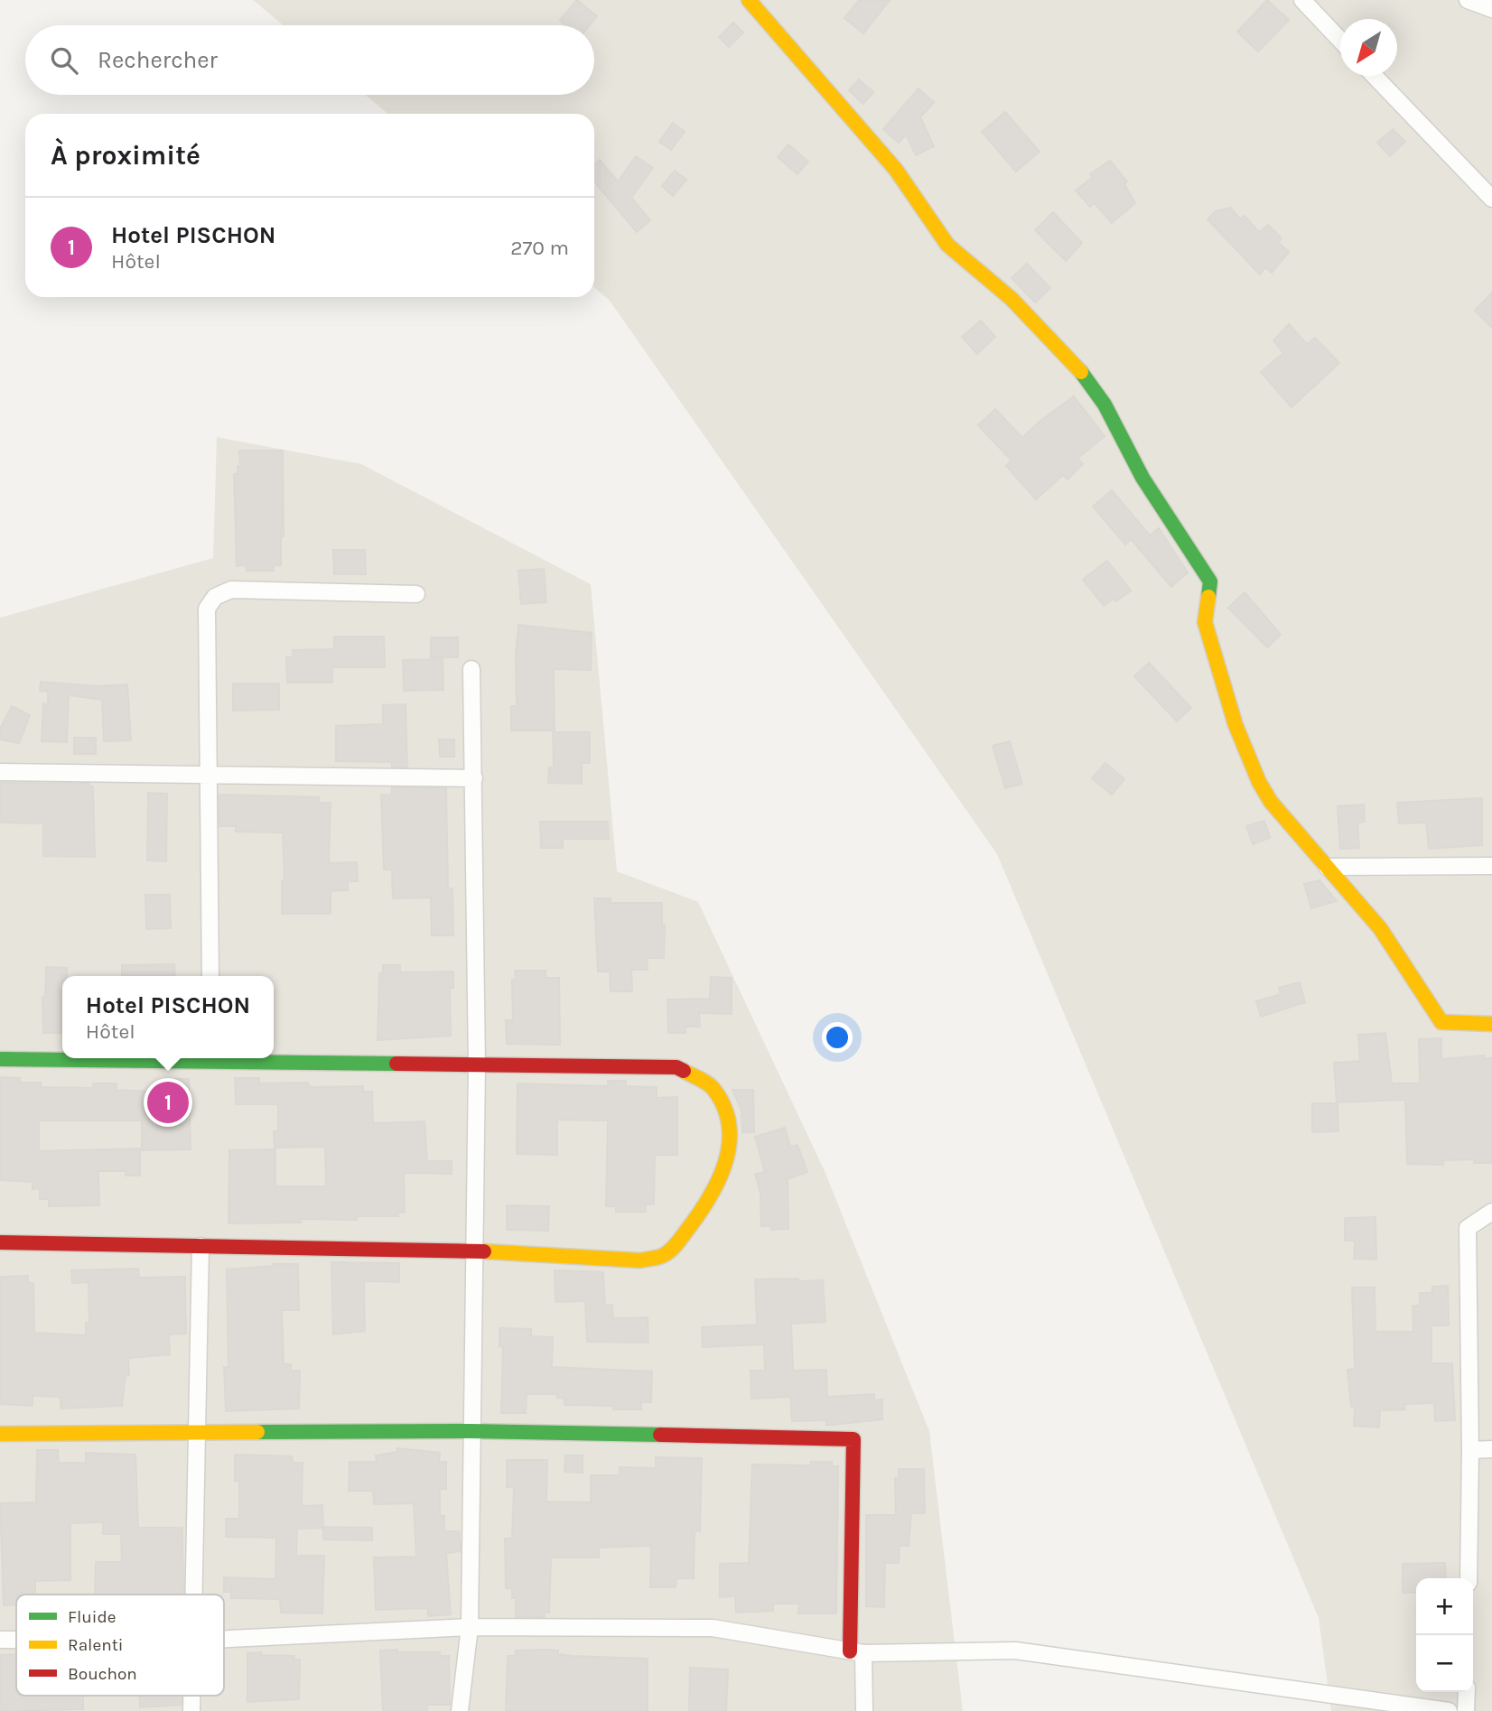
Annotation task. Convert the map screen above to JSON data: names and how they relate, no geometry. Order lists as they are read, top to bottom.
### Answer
{
  "legend": ["Fluide", "Ralenti", "Bouchon"],
  "north": "bottom left",
  "page": {
    "search": "Rechercher",
    "heading": "À proximité",
    "list": [
      {
        "mark": "1",
        "name": "Hotel PISCHON",
        "note": "Hôtel",
        "value": "270 m"
      }
    ],
    "popup": ["Hotel PISCHON", "Hôtel"],
    "pins": "1",
    "map_buttons": ["+", "−"]
  }
}
